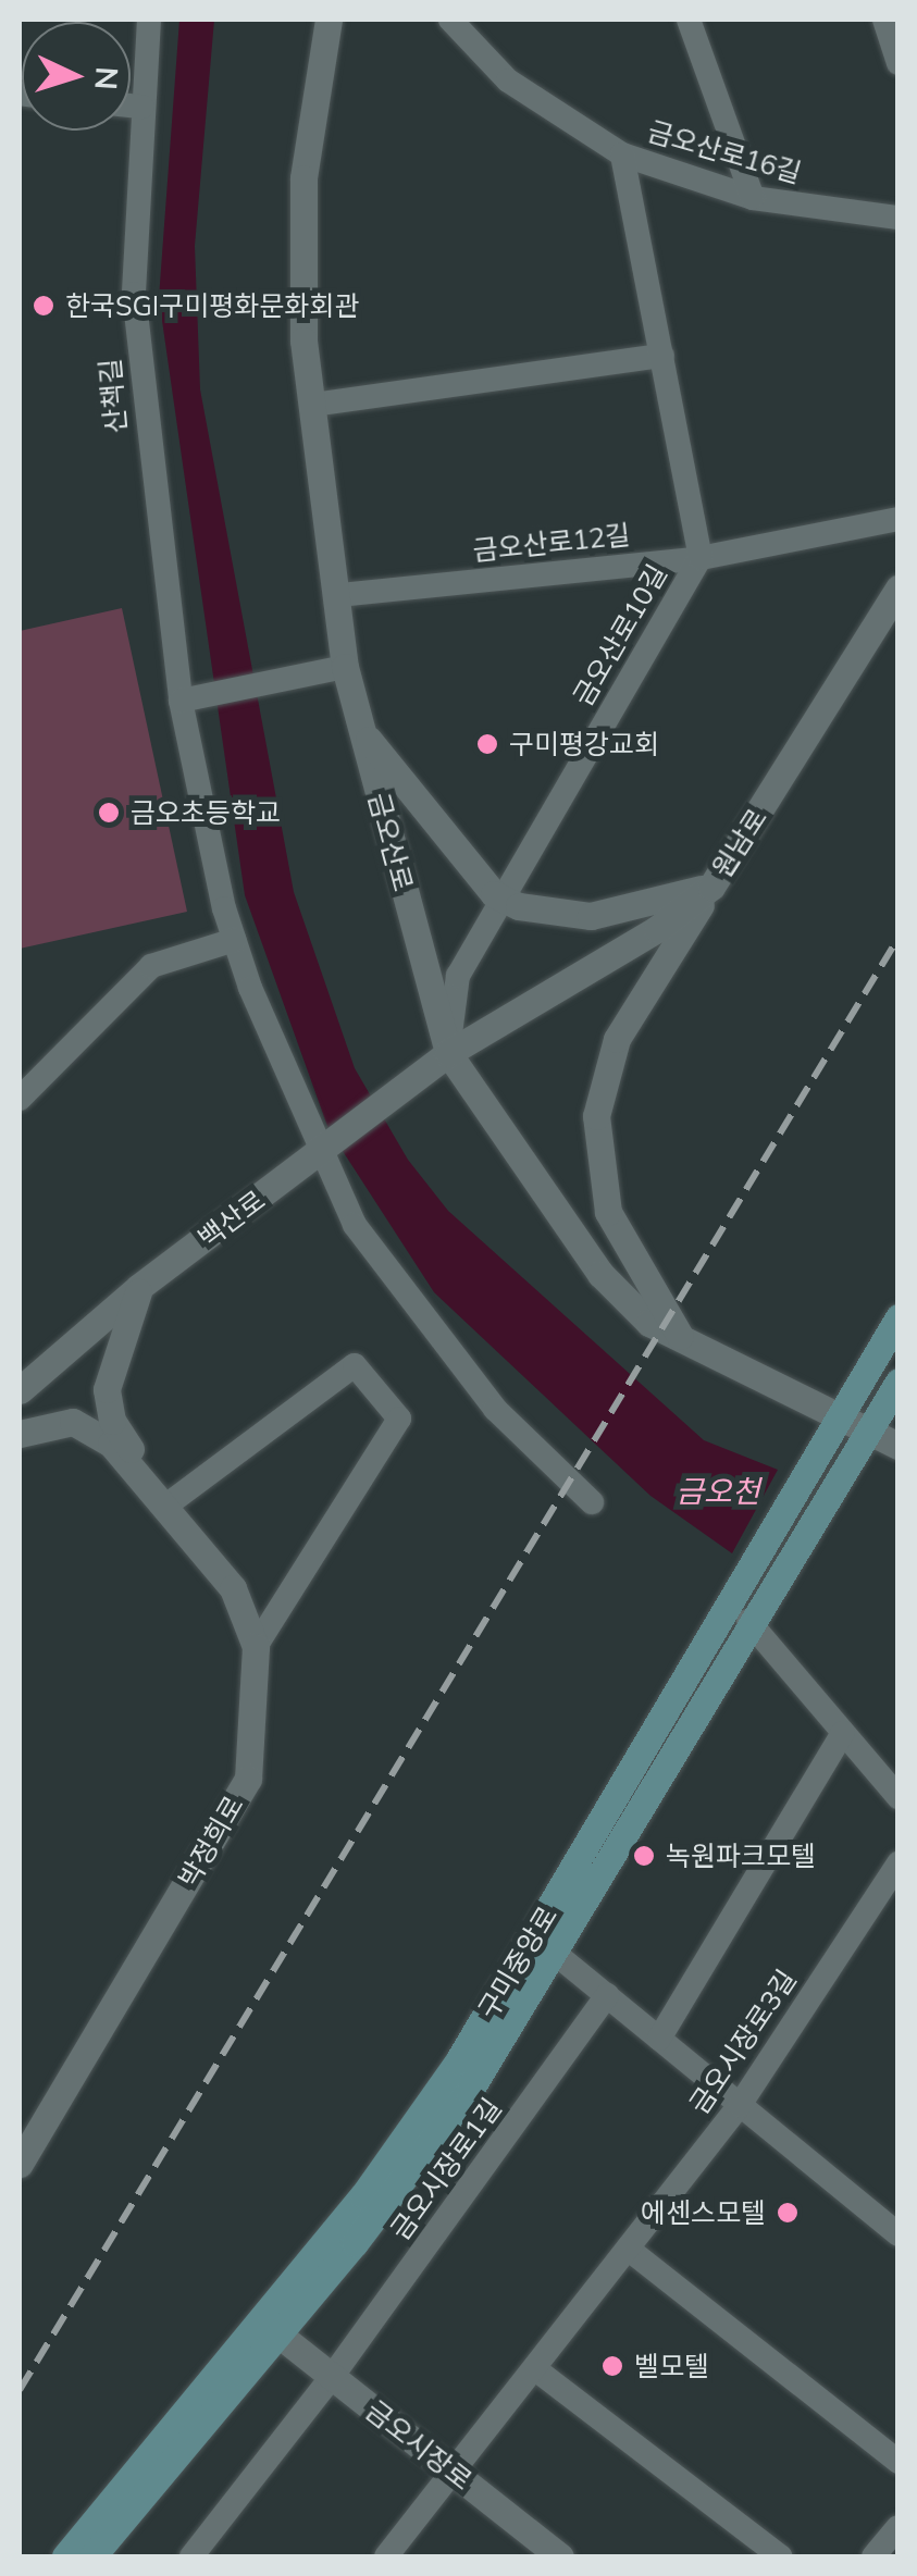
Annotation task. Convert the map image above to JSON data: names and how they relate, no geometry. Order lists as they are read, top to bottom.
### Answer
{
  "streets": {
    "main road": ["구미중앙로"],
    "street": [
      "금오산로16길",
      "산책길",
      "금오산로12길",
      "금오산로10길",
      "금오산로",
      "원남로",
      "백산로",
      "박정희로",
      "금오시장로3길",
      "금오시장로1길",
      "금오시장로"
    ]
  },
  "crossings": [
    ["금오산로16길", "금오산로10길"],
    ["산책길", "백산로"],
    ["금오산로12길", "금오산로10길"],
    ["금오산로12길", "금오산로"],
    ["금오산로10길", "금오산로"],
    ["금오산로10길", "원남로"],
    ["금오산로10길", "백산로"],
    ["금오산로", "원남로"],
    ["금오산로", "백산로"],
    ["금오산로", "구미중앙로"],
    ["원남로", "백산로"],
    ["구미중앙로", "금오시장로"],
    ["금오시장로3길", "금오시장로"],
    ["금오시장로1길", "금오시장로"]
  ],
  "water": ["금오천"],
  "places": [
    "한국SGI구미평화문화회관",
    "구미평강교회",
    "금오초등학교",
    "녹원파크모텔",
    "에센스모텔",
    "벨모텔"
  ],
  "north": "right"
}
